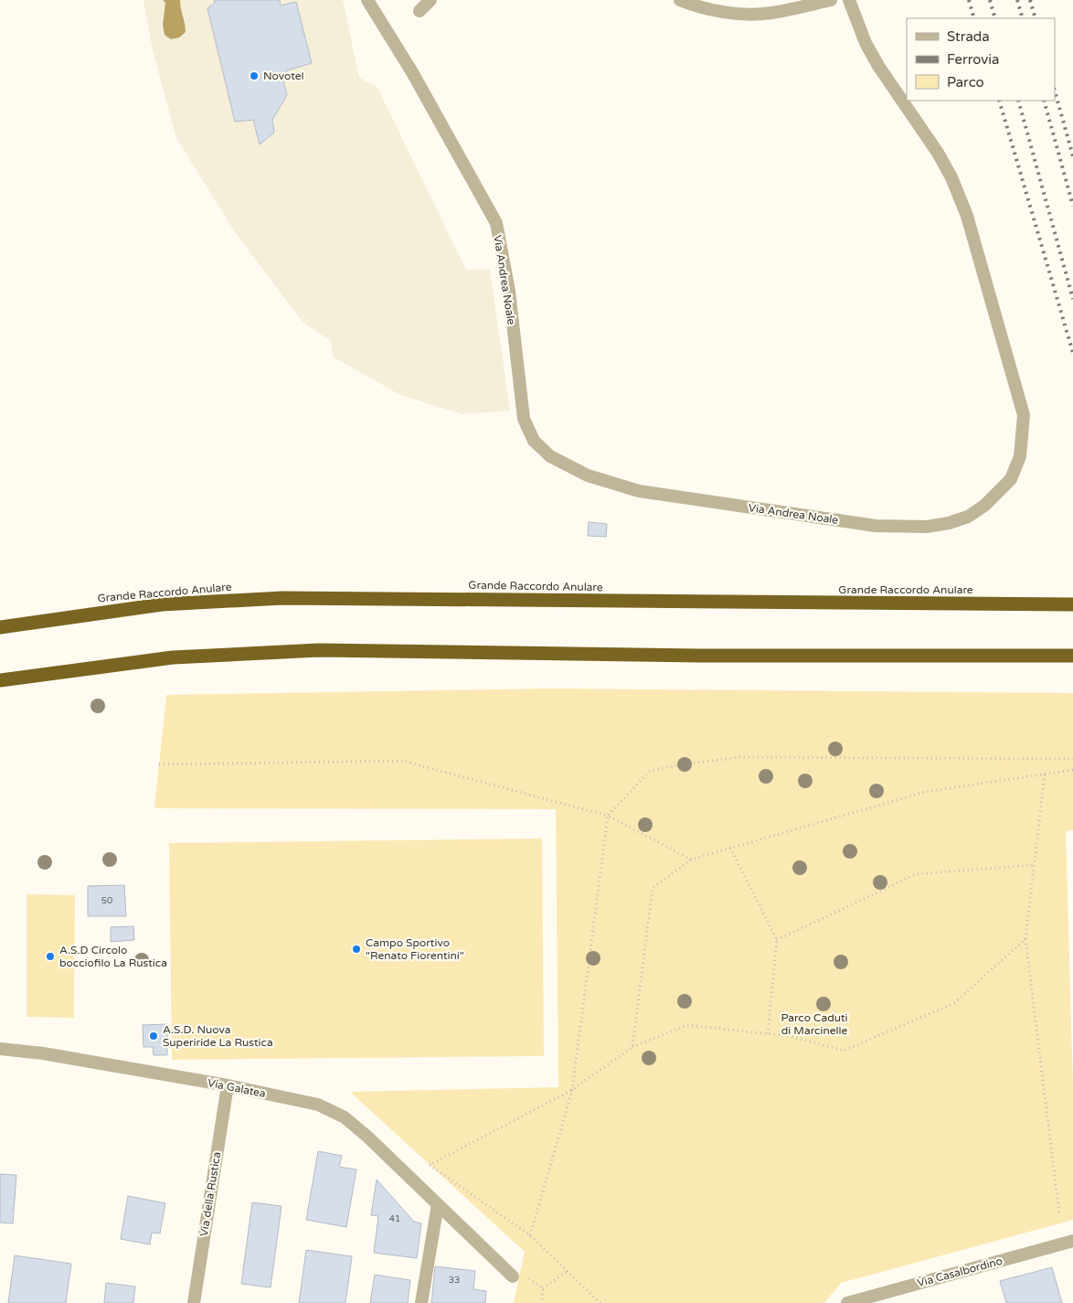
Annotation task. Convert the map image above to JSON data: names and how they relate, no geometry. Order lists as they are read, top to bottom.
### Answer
{
  "streets": {
    "highway": ["Grande Raccordo Anulare"],
    "street": [
      "Via Andrea Noale",
      "Via Galatea",
      "Via della Rustica",
      "Via Casalbordino"
    ]
  },
  "crossings": [
    ["Via Galatea", "Via della Rustica"]
  ],
  "parks": ["Parco Caduti di Marcinelle"],
  "places": [
    "Novotel",
    "Campo Sportivo \"Renato Fiorentini\"",
    "A.S.D Circolo bocciofilo La Rustica",
    "A.S.D. Nuova Superiride La Rustica"
  ],
  "house_numbers": ["50", "41", "33"],
  "legend": ["Strada", "Ferrovia", "Parco"]
}
